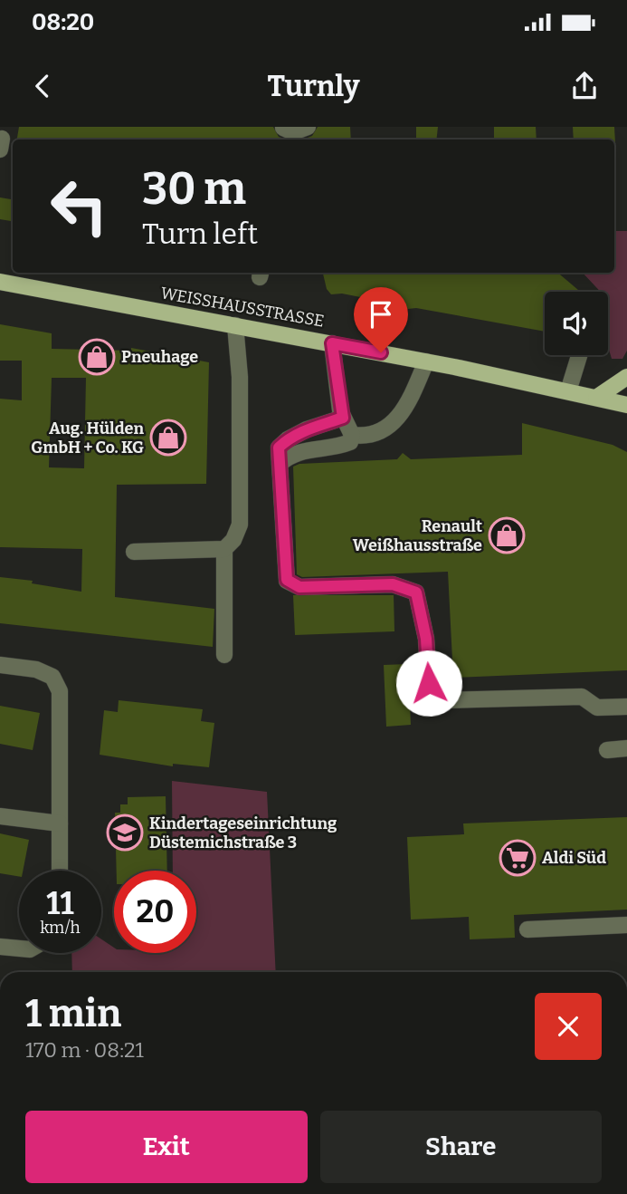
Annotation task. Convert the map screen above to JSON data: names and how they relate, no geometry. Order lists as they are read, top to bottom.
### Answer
{
  "streets": {
    "main road": ["WEISSHAUSSTRASSE"]
  },
  "places": {
    "shop": ["Pneuhage", "Aug. Hülden GmbH + Co. KG", "Renault Weißhausstraße"],
    "school or university": ["Kindertageseinrichtung Düstemichstraße 3"],
    "supermarket": ["Aldi Süd"]
  },
  "page": {
    "status": "08:20",
    "header": "Turnly",
    "turn": ["30 m", "Turn left"],
    "speed": "11 km/h",
    "limit": "20",
    "heading": ["1 min", "170 m · 08:21"],
    "buttons": ["Exit", "Share"]
  }
}
